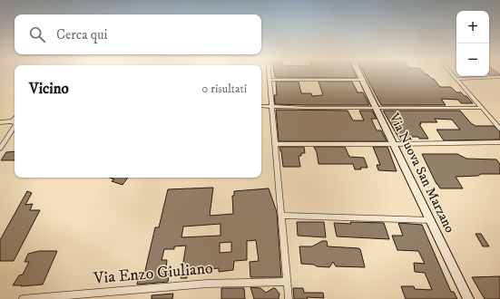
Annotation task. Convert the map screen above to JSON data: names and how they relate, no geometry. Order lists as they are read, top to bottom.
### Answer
{
  "streets": {
    "main road": ["Via Nuova San Marzano"],
    "street": ["Via Enzo Giuliano"]
  },
  "page": {
    "map_buttons": ["+", "−"],
    "search": "Cerca qui",
    "heading": ["Vicino", "0 risultati"]
  }
}
